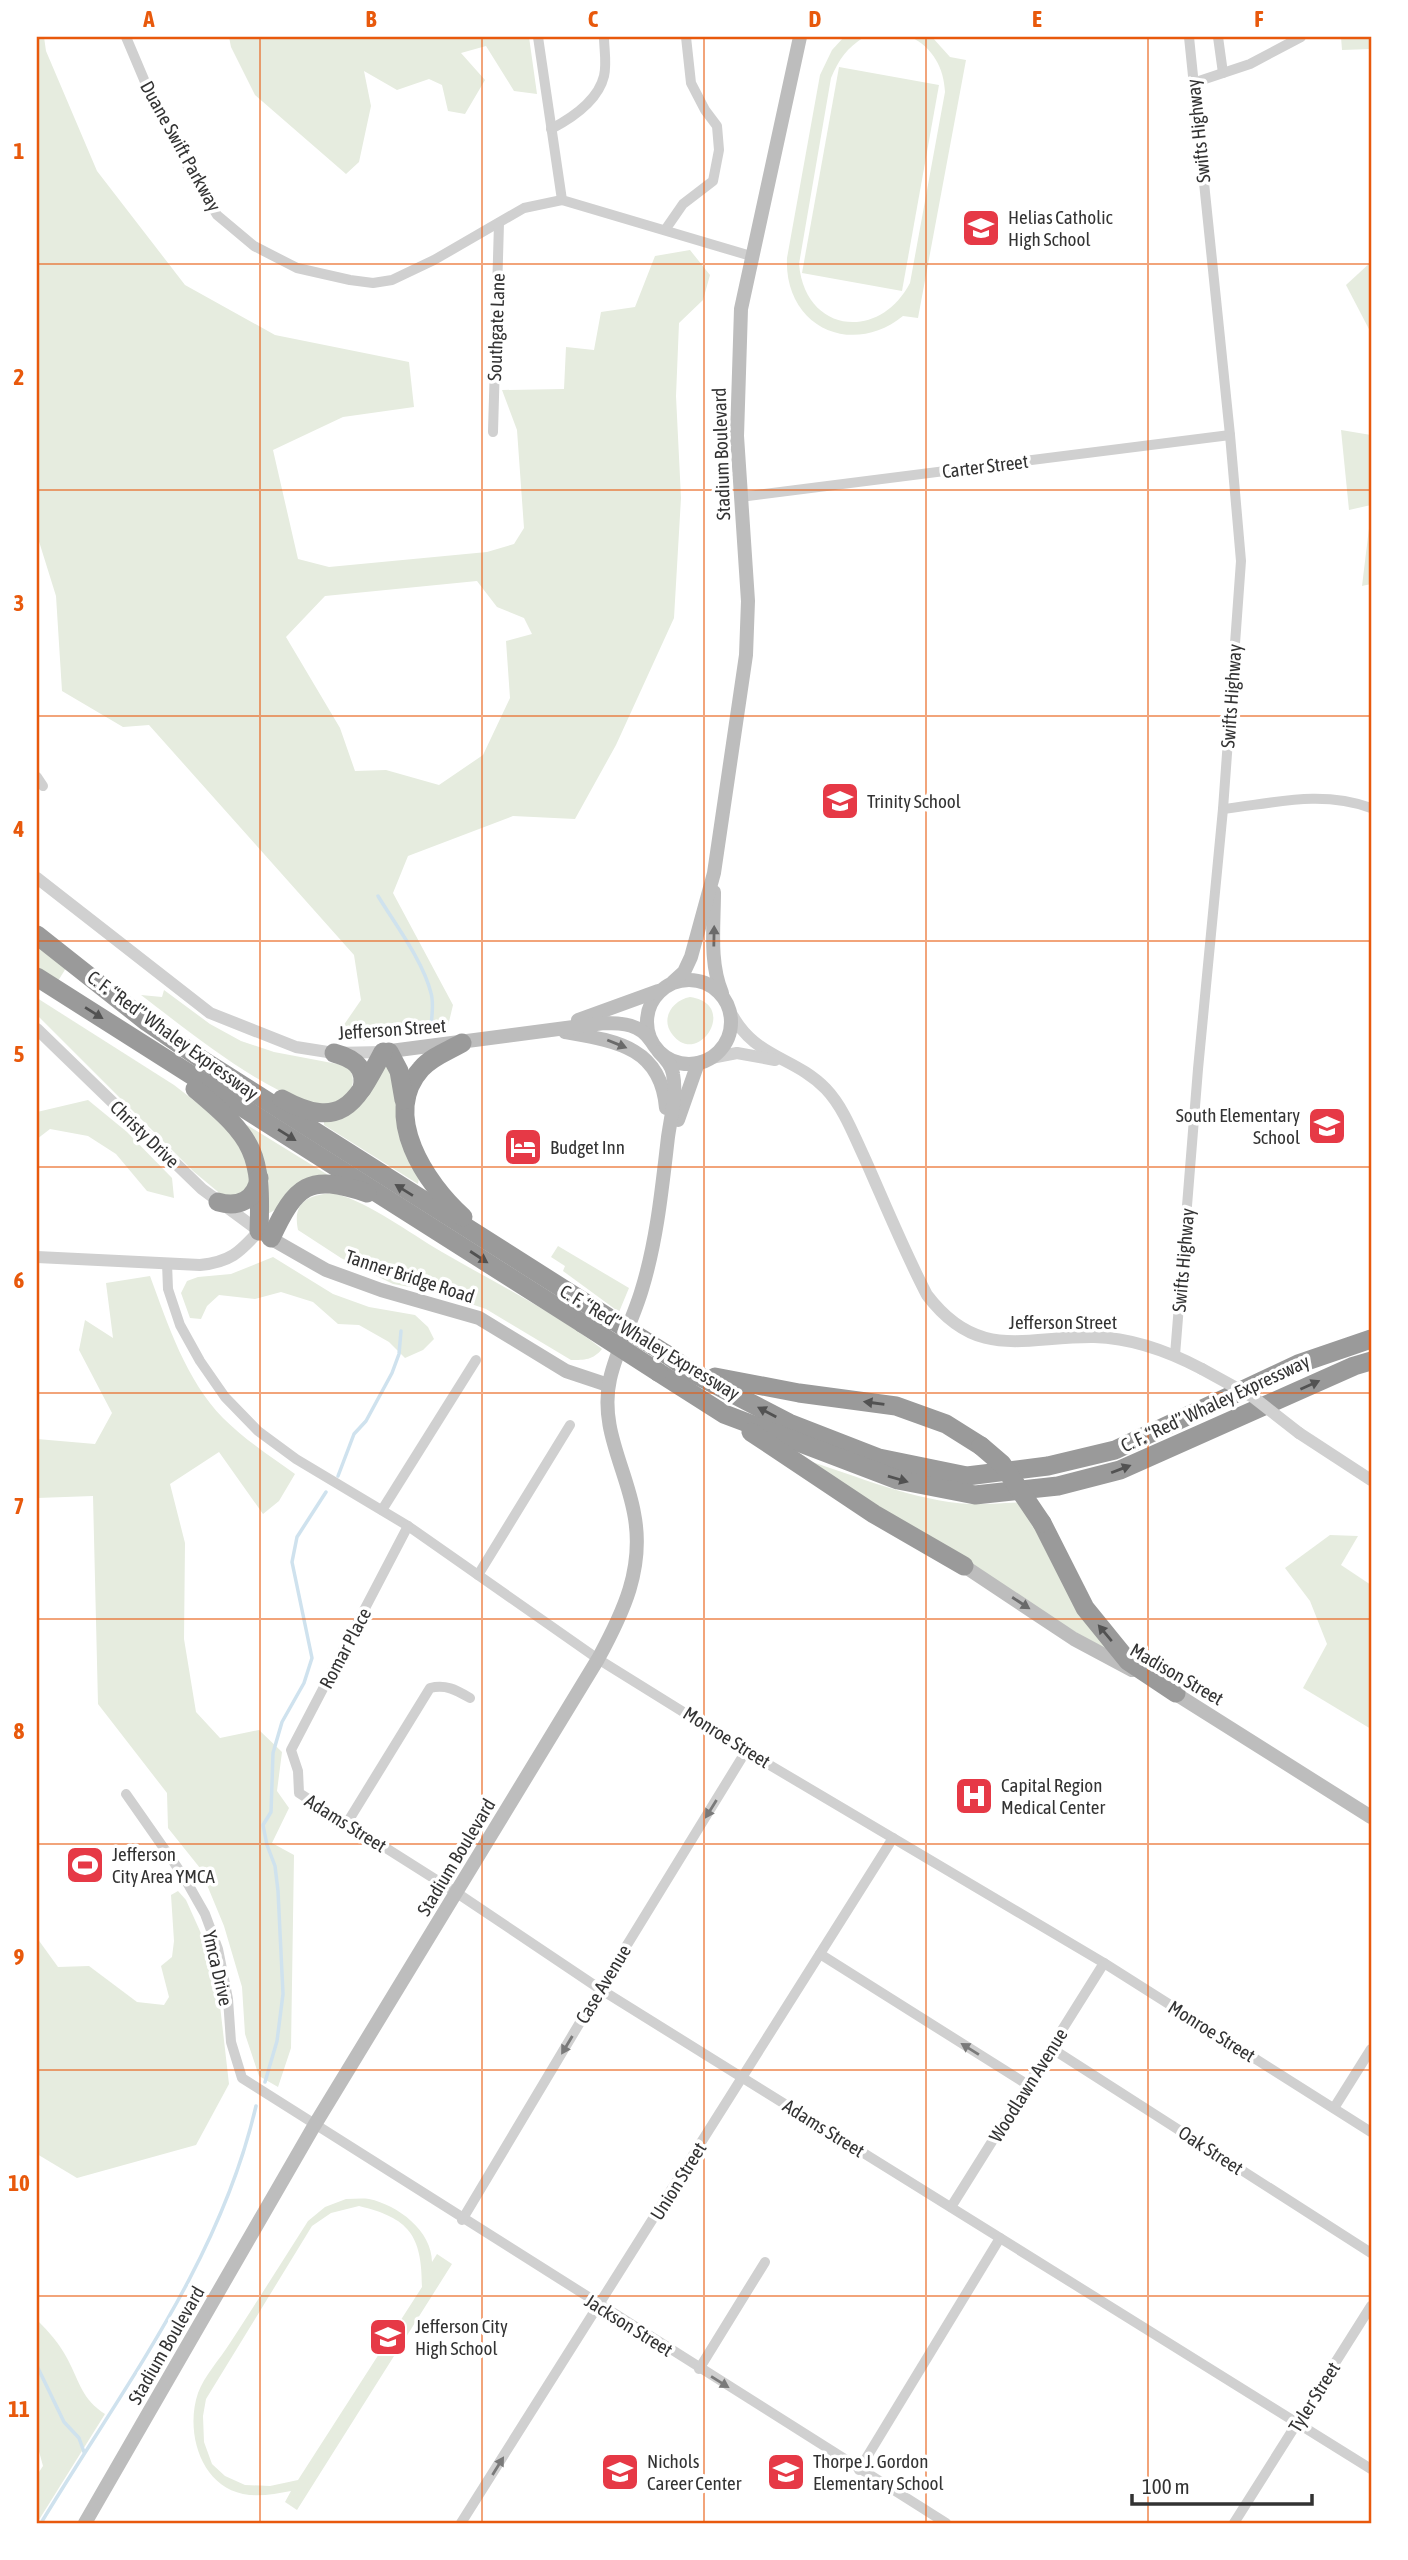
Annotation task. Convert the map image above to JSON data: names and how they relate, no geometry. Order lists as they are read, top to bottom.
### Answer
{
  "streets": {
    "highway": ["C. F. “Red” Whaley Expressway"],
    "main road": [
      "Stadium Boulevard",
      "Jefferson Street",
      "Tanner Bridge Road",
      "Madison Street"
    ],
    "street": [
      "Swifts Highway",
      "Duane Swift Parkway",
      "Southgate Lane",
      "Carter Street",
      "Christy Drive",
      "Romar Place",
      "Monroe Street",
      "Adams Street",
      "Ymca Drive",
      "Case Avenue",
      "Woodlawn Avenue",
      "Oak Street",
      "Union Street",
      "Jackson Street",
      "Tyler Street"
    ]
  },
  "crossings": [
    ["Swifts Highway", "Carter Street"],
    ["Swifts Highway", "Jefferson Street"],
    ["Duane Swift Parkway", "Southgate Lane"],
    ["Duane Swift Parkway", "Stadium Boulevard"],
    ["Stadium Boulevard", "Carter Street"],
    ["Stadium Boulevard", "Tanner Bridge Road"],
    ["Stadium Boulevard", "Monroe Street"],
    ["Stadium Boulevard", "Adams Street"],
    ["Stadium Boulevard", "Ymca Drive"],
    ["Stadium Boulevard", "Jackson Street"],
    ["Christy Drive", "Tanner Bridge Road"],
    ["Romar Place", "Monroe Street"],
    ["Romar Place", "Adams Street"],
    ["Monroe Street", "Case Avenue"],
    ["Monroe Street", "Woodlawn Avenue"],
    ["Monroe Street", "Union Street"],
    ["Adams Street", "Case Avenue"],
    ["Adams Street", "Woodlawn Avenue"],
    ["Adams Street", "Union Street"],
    ["Adams Street", "Tyler Street"],
    ["Ymca Drive", "Jackson Street"],
    ["Case Avenue", "Jackson Street"],
    ["Woodlawn Avenue", "Oak Street"],
    ["Union Street", "Jackson Street"]
  ],
  "one_way": ["Madison Street", "Case Avenue"],
  "places": {
    "school or university": [
      "Helias Catholic High School",
      "Trinity School",
      "South Elementary School",
      "Jefferson City High School",
      "Nichols Career Center",
      "Thorpe J. Gordon Elementary School"
    ],
    "hotel": ["Budget Inn"],
    "hospital": ["Capital Region Medical Center"],
    "sports": ["Jefferson City Area YMCA"]
  },
  "scale_bar": "100 m",
  "grid": {
    "columns": [
      "A",
      "B",
      "C",
      "D",
      "E",
      "F"
    ],
    "rows": [
      "1",
      "2",
      "3",
      "4",
      "5",
      "6",
      "7",
      "8",
      "9",
      "10",
      "11"
    ]
  }
}
